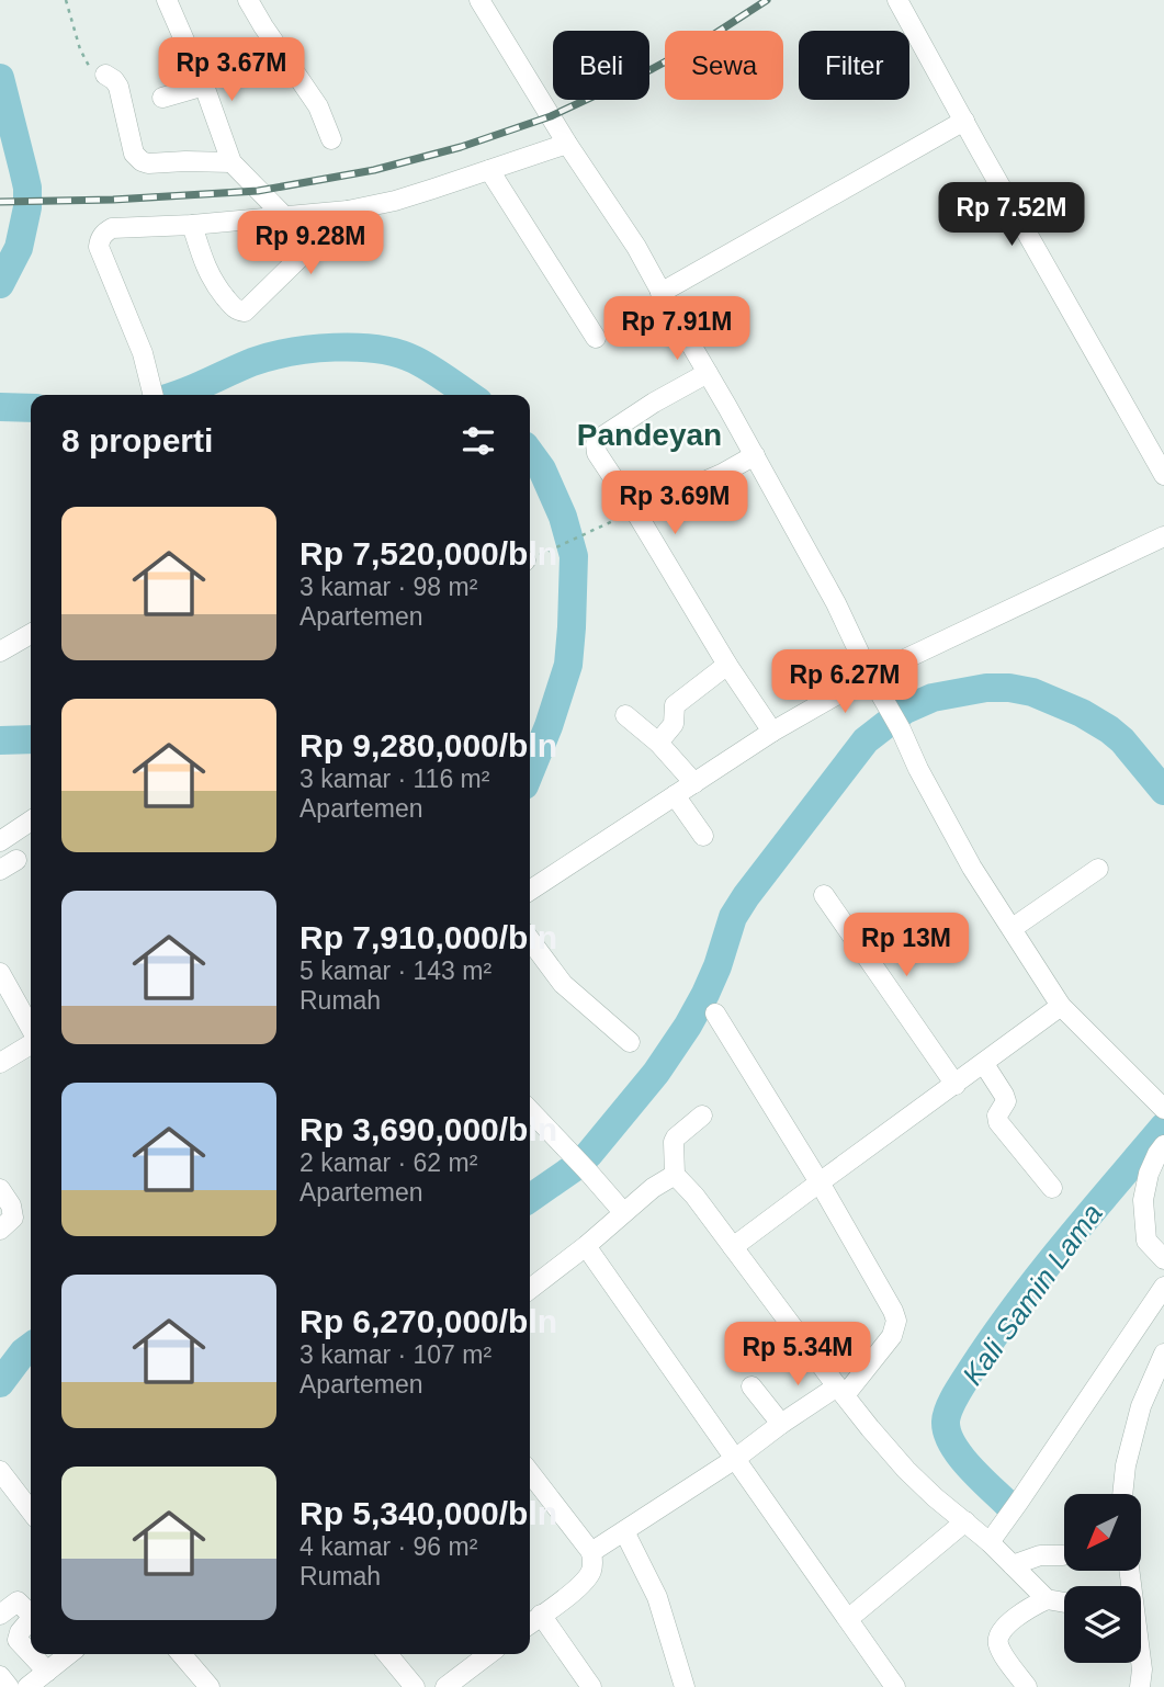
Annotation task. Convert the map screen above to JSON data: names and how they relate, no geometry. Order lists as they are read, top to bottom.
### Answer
{
  "districts": ["Pandeyan"],
  "water": ["Kali Samin Lama"],
  "north": "bottom left",
  "page": {
    "chip": ["Beli", "Sewa", "Filter"],
    "price": [
      "Rp 3.67M",
      "Rp 7.52M",
      "Rp 9.28M",
      "Rp 7.91M",
      "Rp 3.69M",
      "Rp 6.27M",
      "Rp 13M",
      "Rp 5.34M"
    ],
    "heading": "8 properti",
    "list": [
      {
        "name": "Rp 7,520,000/bln",
        "note": "3 kamar · 98 m² · Apartemen"
      },
      {
        "name": "Rp 9,280,000/bln",
        "note": "3 kamar · 116 m² · Apartemen"
      },
      {
        "name": "Rp 7,910,000/bln",
        "note": "5 kamar · 143 m² · Rumah"
      },
      {
        "name": "Rp 3,690,000/bln",
        "note": "2 kamar · 62 m² · Apartemen"
      },
      {
        "name": "Rp 6,270,000/bln",
        "note": "3 kamar · 107 m² · Apartemen"
      },
      {
        "name": "Rp 5,340,000/bln",
        "note": "4 kamar · 96 m² · Rumah"
      }
    ]
  }
}
